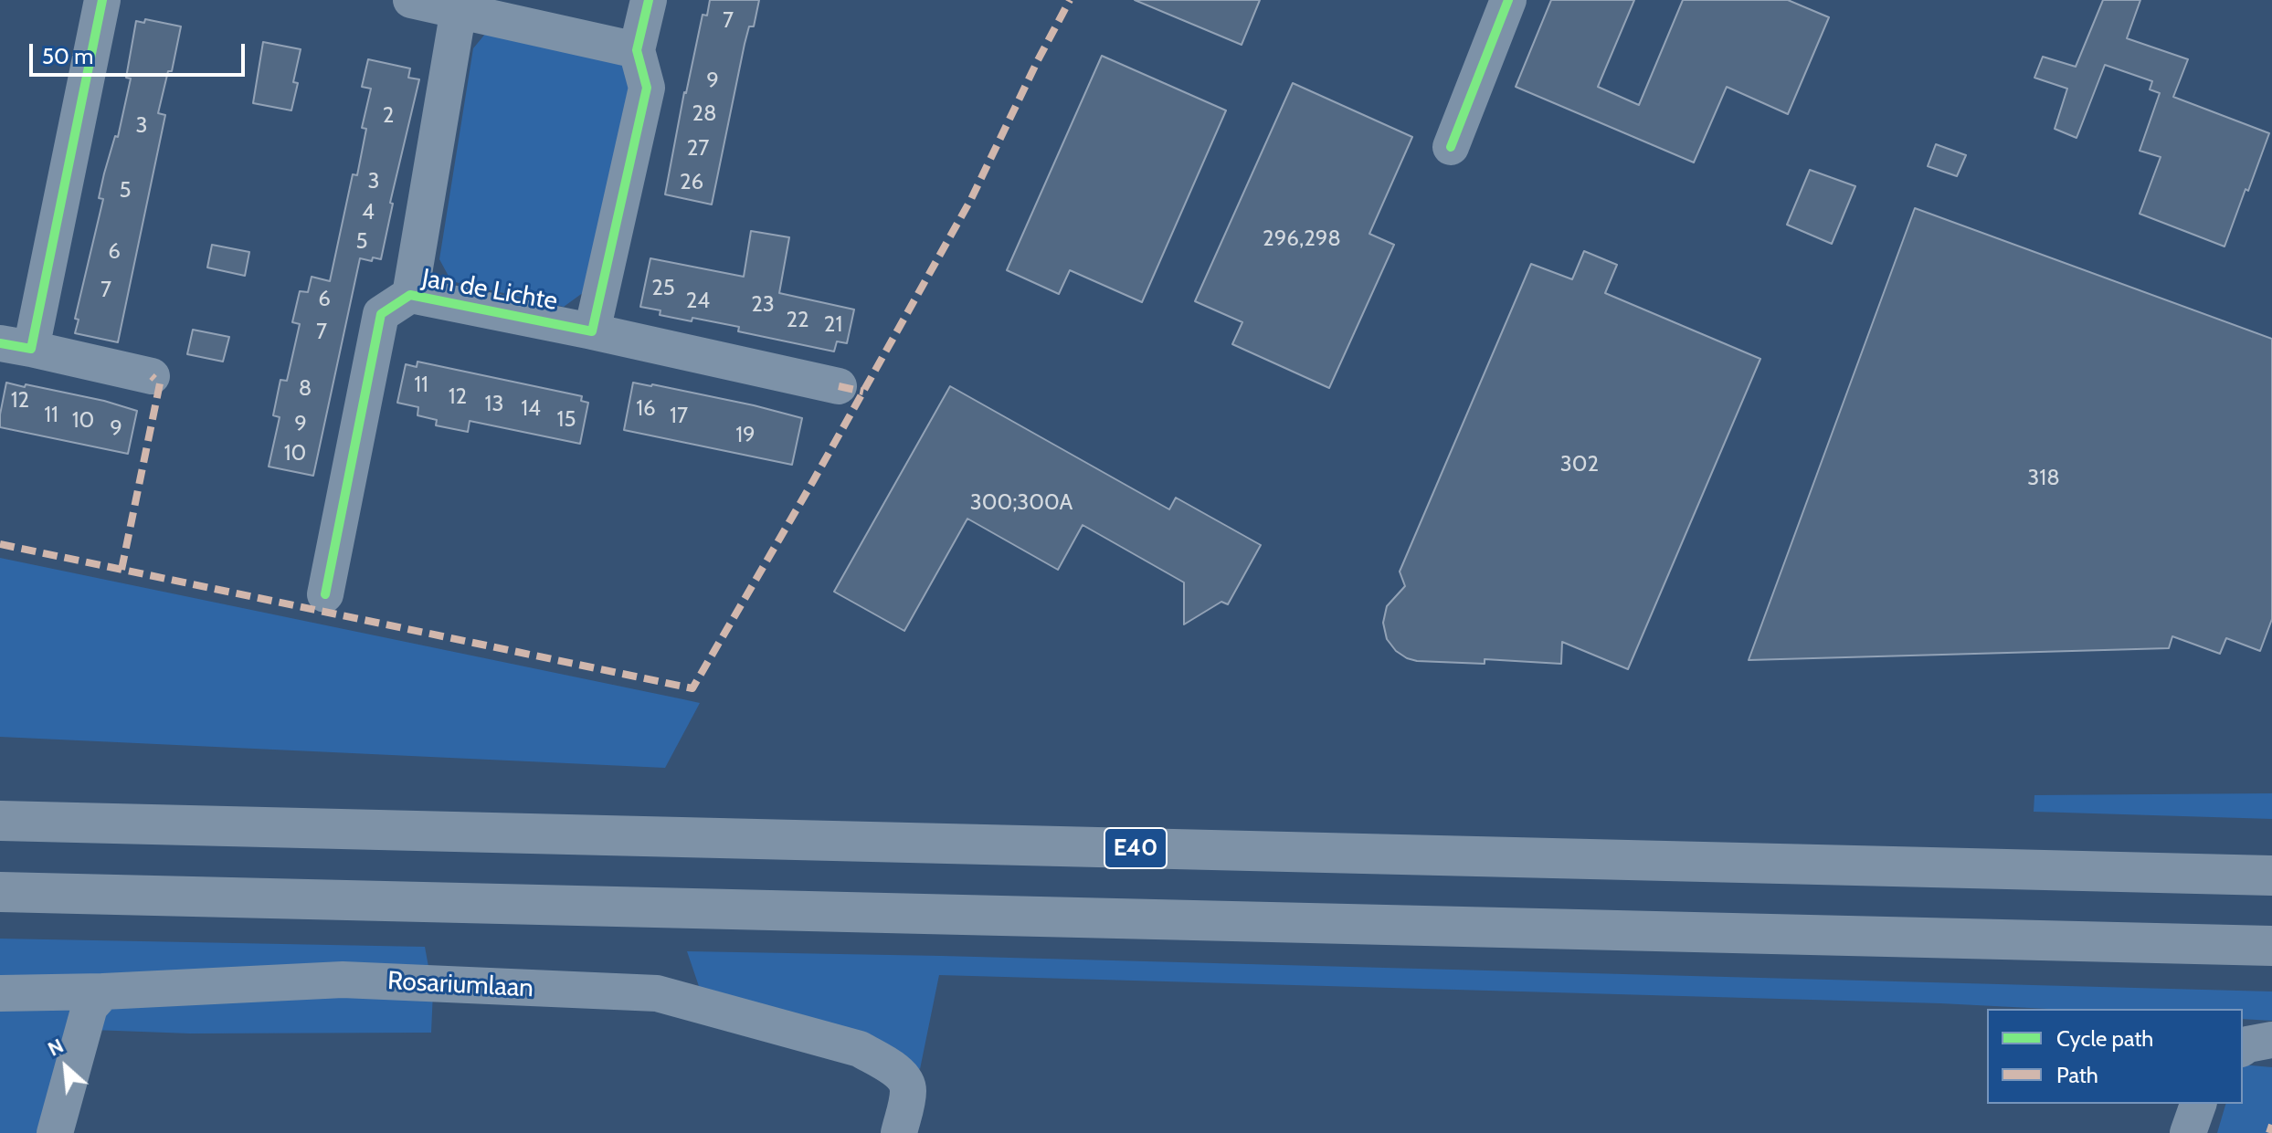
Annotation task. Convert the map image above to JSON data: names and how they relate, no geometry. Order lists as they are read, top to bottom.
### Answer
{
  "streets": {
    "highway": ["E40"],
    "street": ["Jan de Lichte", "Rosariumlaan"]
  },
  "house_numbers": [
    "7",
    "9",
    "28",
    "2",
    "3",
    "27",
    "3",
    "26",
    "5",
    "4",
    "296,298",
    "5",
    "6",
    "25",
    "7",
    "6",
    "24",
    "23",
    "22",
    "21",
    "7",
    "11",
    "8",
    "12",
    "12",
    "13",
    "14",
    "16",
    "11",
    "17",
    "15",
    "10",
    "9",
    "9",
    "19",
    "10",
    "302",
    "318",
    "300;300A"
  ],
  "legend": ["Cycle path", "Path"],
  "scale_bar": "50 m",
  "north": "top left"
}
